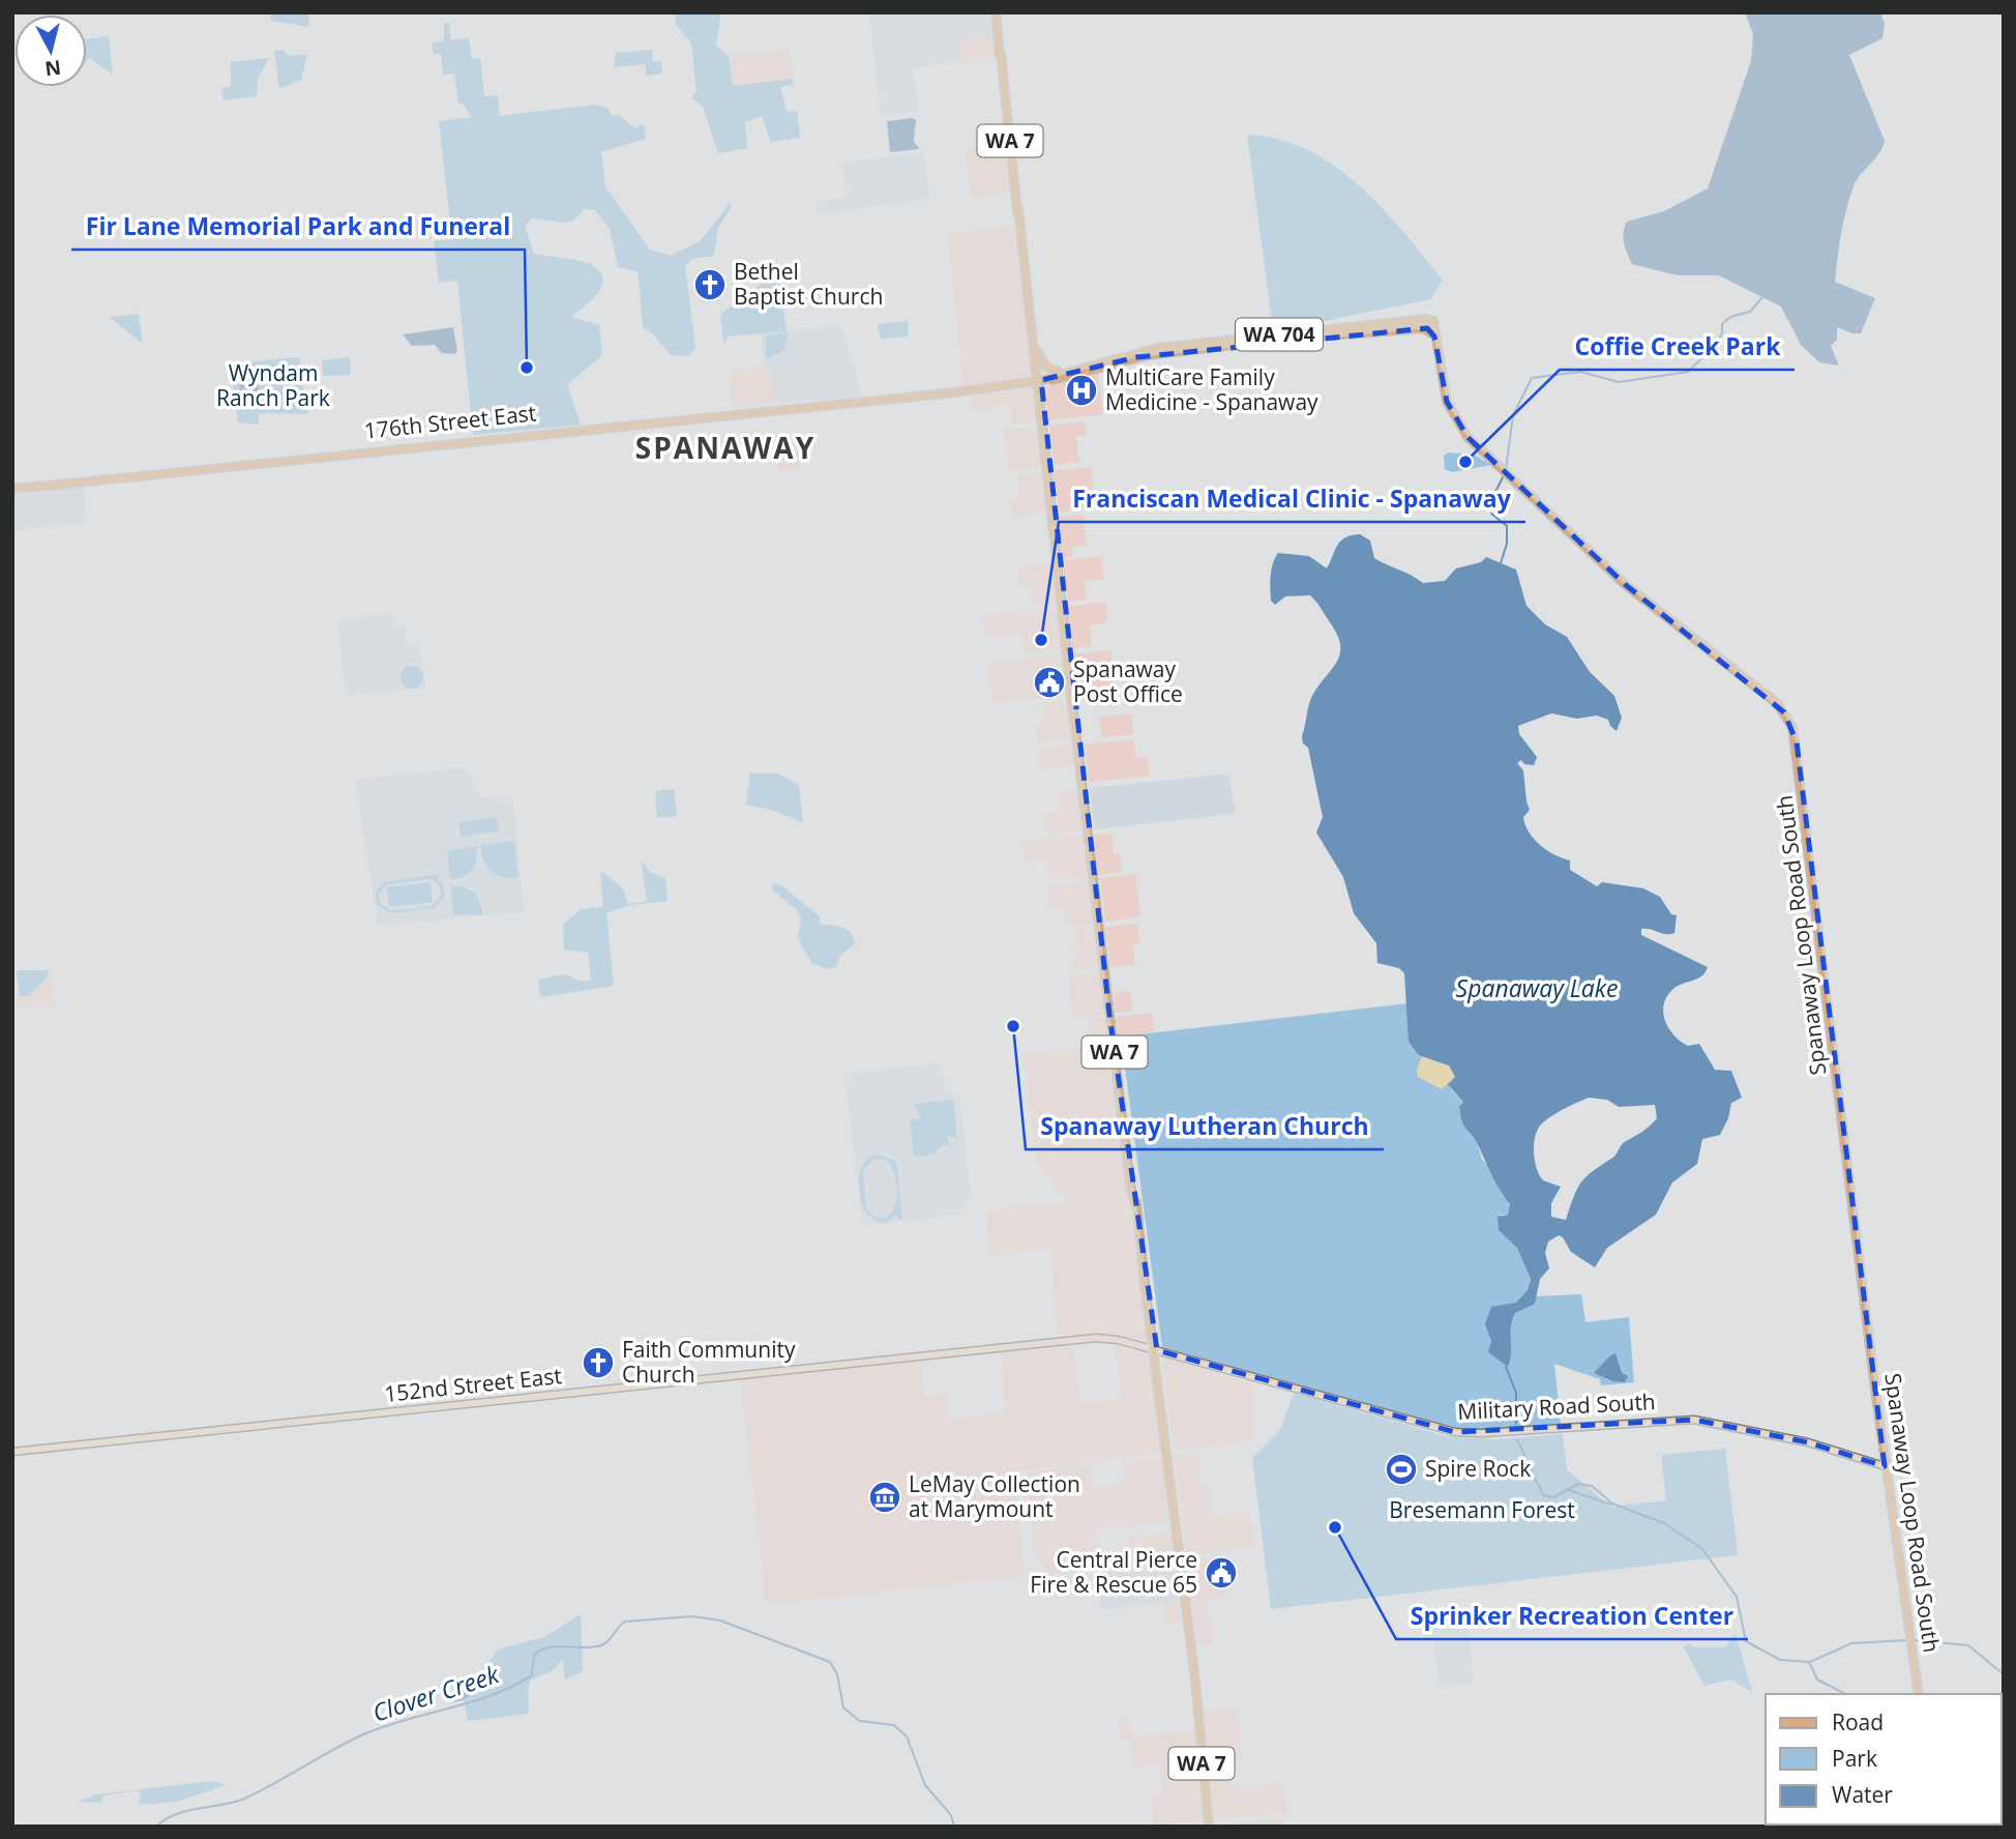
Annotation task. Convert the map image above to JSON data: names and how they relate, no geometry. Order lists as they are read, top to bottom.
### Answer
{
  "streets": {
    "main road": [
      "WA 7",
      "WA 704",
      "176th Street East",
      "Spanaway Loop Road South",
      "152nd Street East",
      "Military Road South"
    ]
  },
  "crossings": [
    ["WA 7", "WA 704"],
    ["WA 7", "176th Street East"],
    ["WA 7", "Military Road South"],
    ["WA 704", "176th Street East"],
    ["WA 704", "Spanaway Loop Road South"],
    ["Spanaway Loop Road South", "Military Road South"],
    ["152nd Street East", "Military Road South"]
  ],
  "districts": ["SPANAWAY"],
  "water": ["Spanaway Lake", "Clover Creek"],
  "parks": ["Wyndam Ranch Park", "Bresemann Forest"],
  "places": {
    "church": ["Bethel Baptist Church", "Faith Community Church"],
    "other": [
      "Fir Lane Memorial Park and Funeral",
      "Coffie Creek Park",
      "Franciscan Medical Clinic - Spanaway",
      "Spanaway Lutheran Church",
      "Sprinker Recreation Center"
    ],
    "hospital": ["MultiCare Family Medicine - Spanaway"],
    "public building": ["Spanaway Post Office", "Central Pierce Fire & Rescue 65"],
    "sports": ["Spire Rock"],
    "museum": ["LeMay Collection at Marymount"]
  },
  "legend": ["Road", "Park", "Water"],
  "north": "bottom"
}
